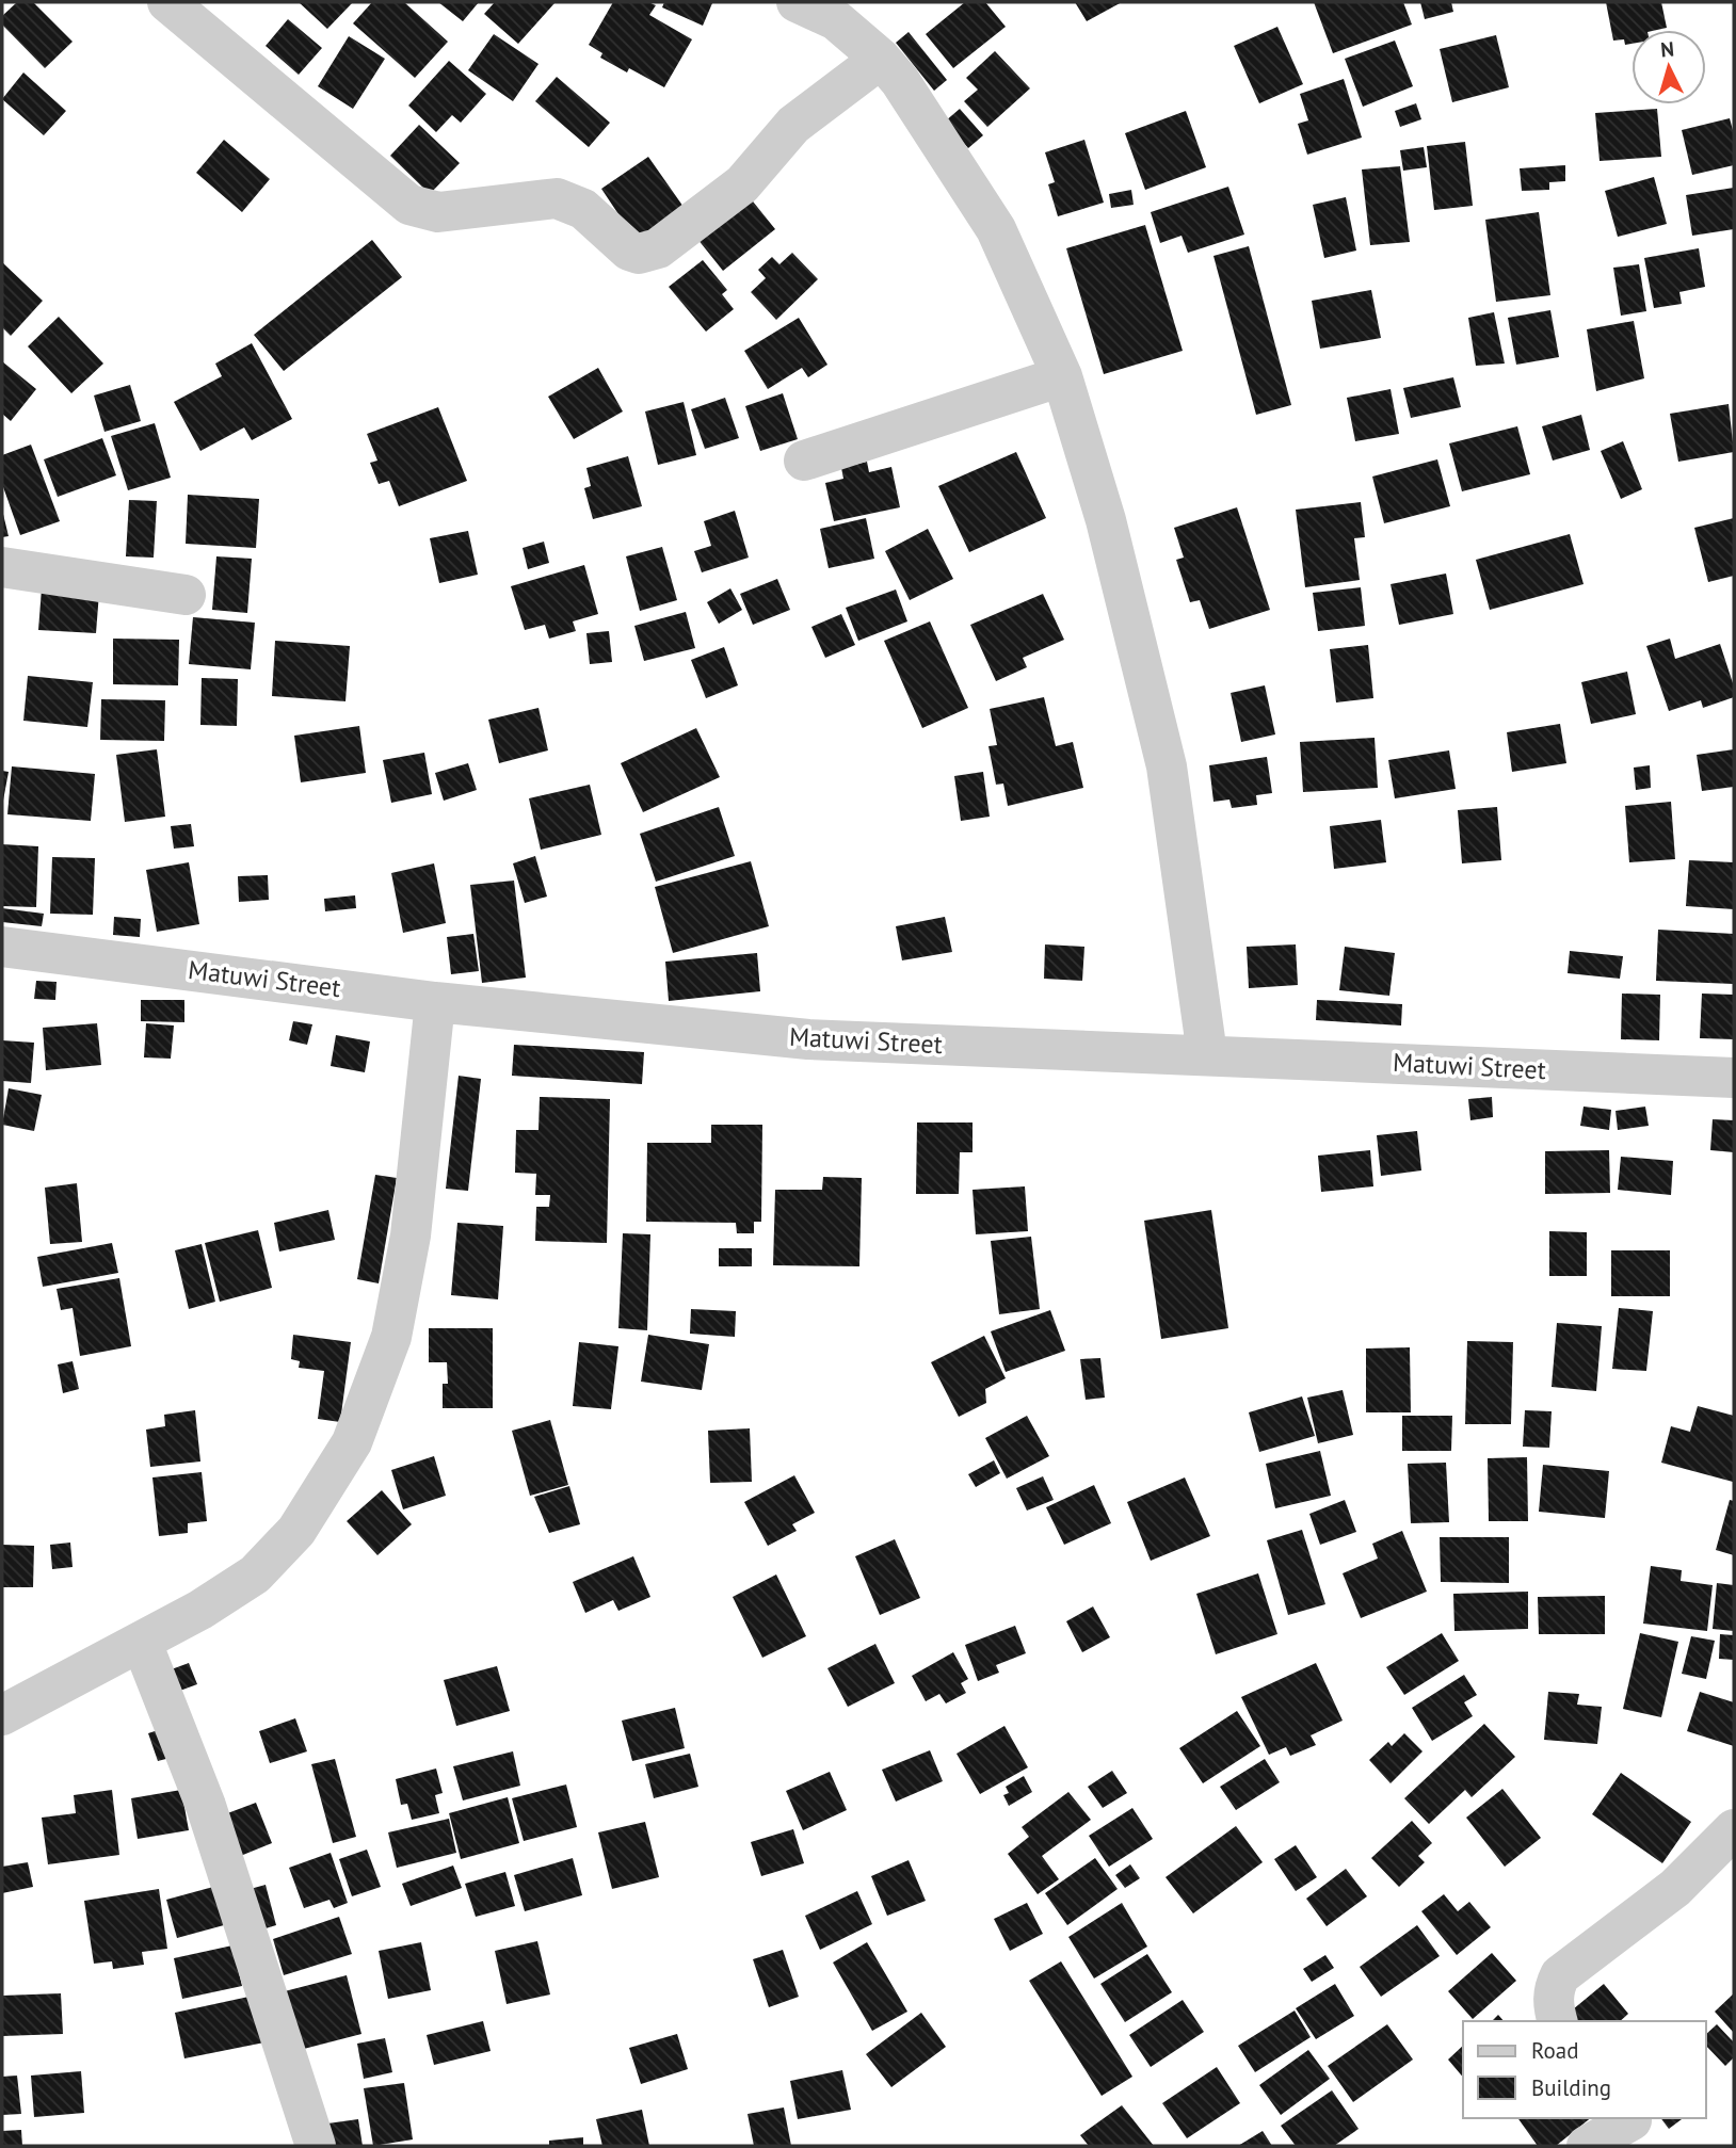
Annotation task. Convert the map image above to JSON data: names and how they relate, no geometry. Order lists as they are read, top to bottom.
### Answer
{
  "streets": {
    "street": ["Matuwi Street"]
  },
  "legend": ["Road", "Building"],
  "north": "top"
}
